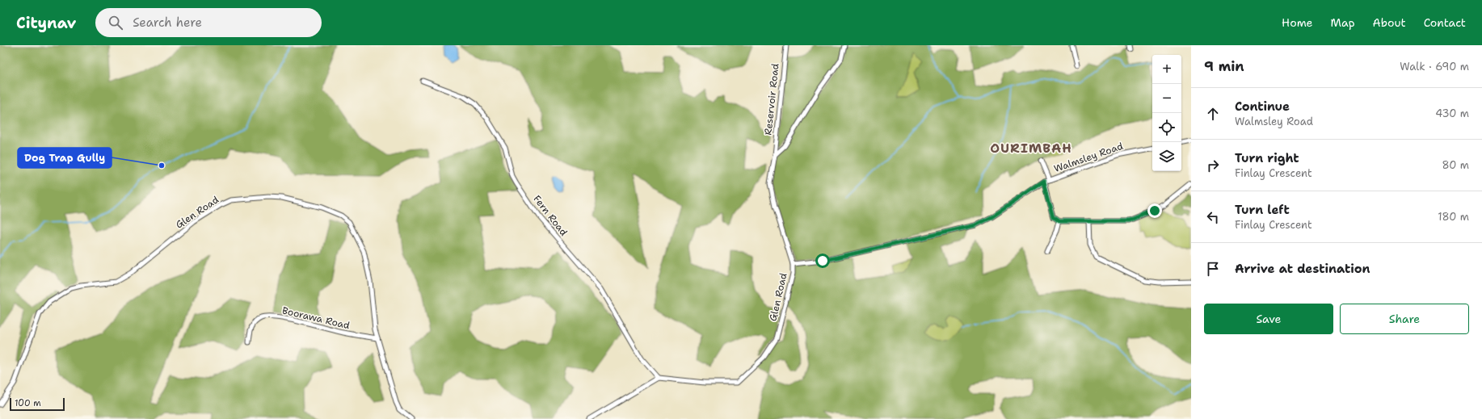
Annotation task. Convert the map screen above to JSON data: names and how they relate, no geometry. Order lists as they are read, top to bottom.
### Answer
{
  "streets": {
    "street": [
      "Reservoir Road",
      "Walmsley Road",
      "Glen Road",
      "Fern Road",
      "Boorawa Road"
    ]
  },
  "crossings": [
    ["Reservoir Road", "Glen Road"],
    ["Walmsley Road", "Glen Road"],
    ["Glen Road", "Fern Road"],
    ["Glen Road", "Boorawa Road"]
  ],
  "districts": ["OURIMBAH"],
  "places": ["Dog Trap Gully"],
  "scale_bar": "100 m",
  "page": {
    "header": "Citynav",
    "search": "Search here",
    "nav": [
      "Home",
      "Map",
      "About",
      "Contact"
    ],
    "heading": ["9 min", "Walk · 690 m"],
    "map_buttons": ["+", "−"],
    "list": [
      ["Continue", "Walmsley Road", "430 m"],
      ["Turn right", "Finlay Crescent", "80 m"],
      ["Turn left", "Finlay Crescent", "180 m"],
      "Arrive at destination"
    ],
    "buttons": ["Save", "Share"],
    "scale": "100 m"
  }
}
